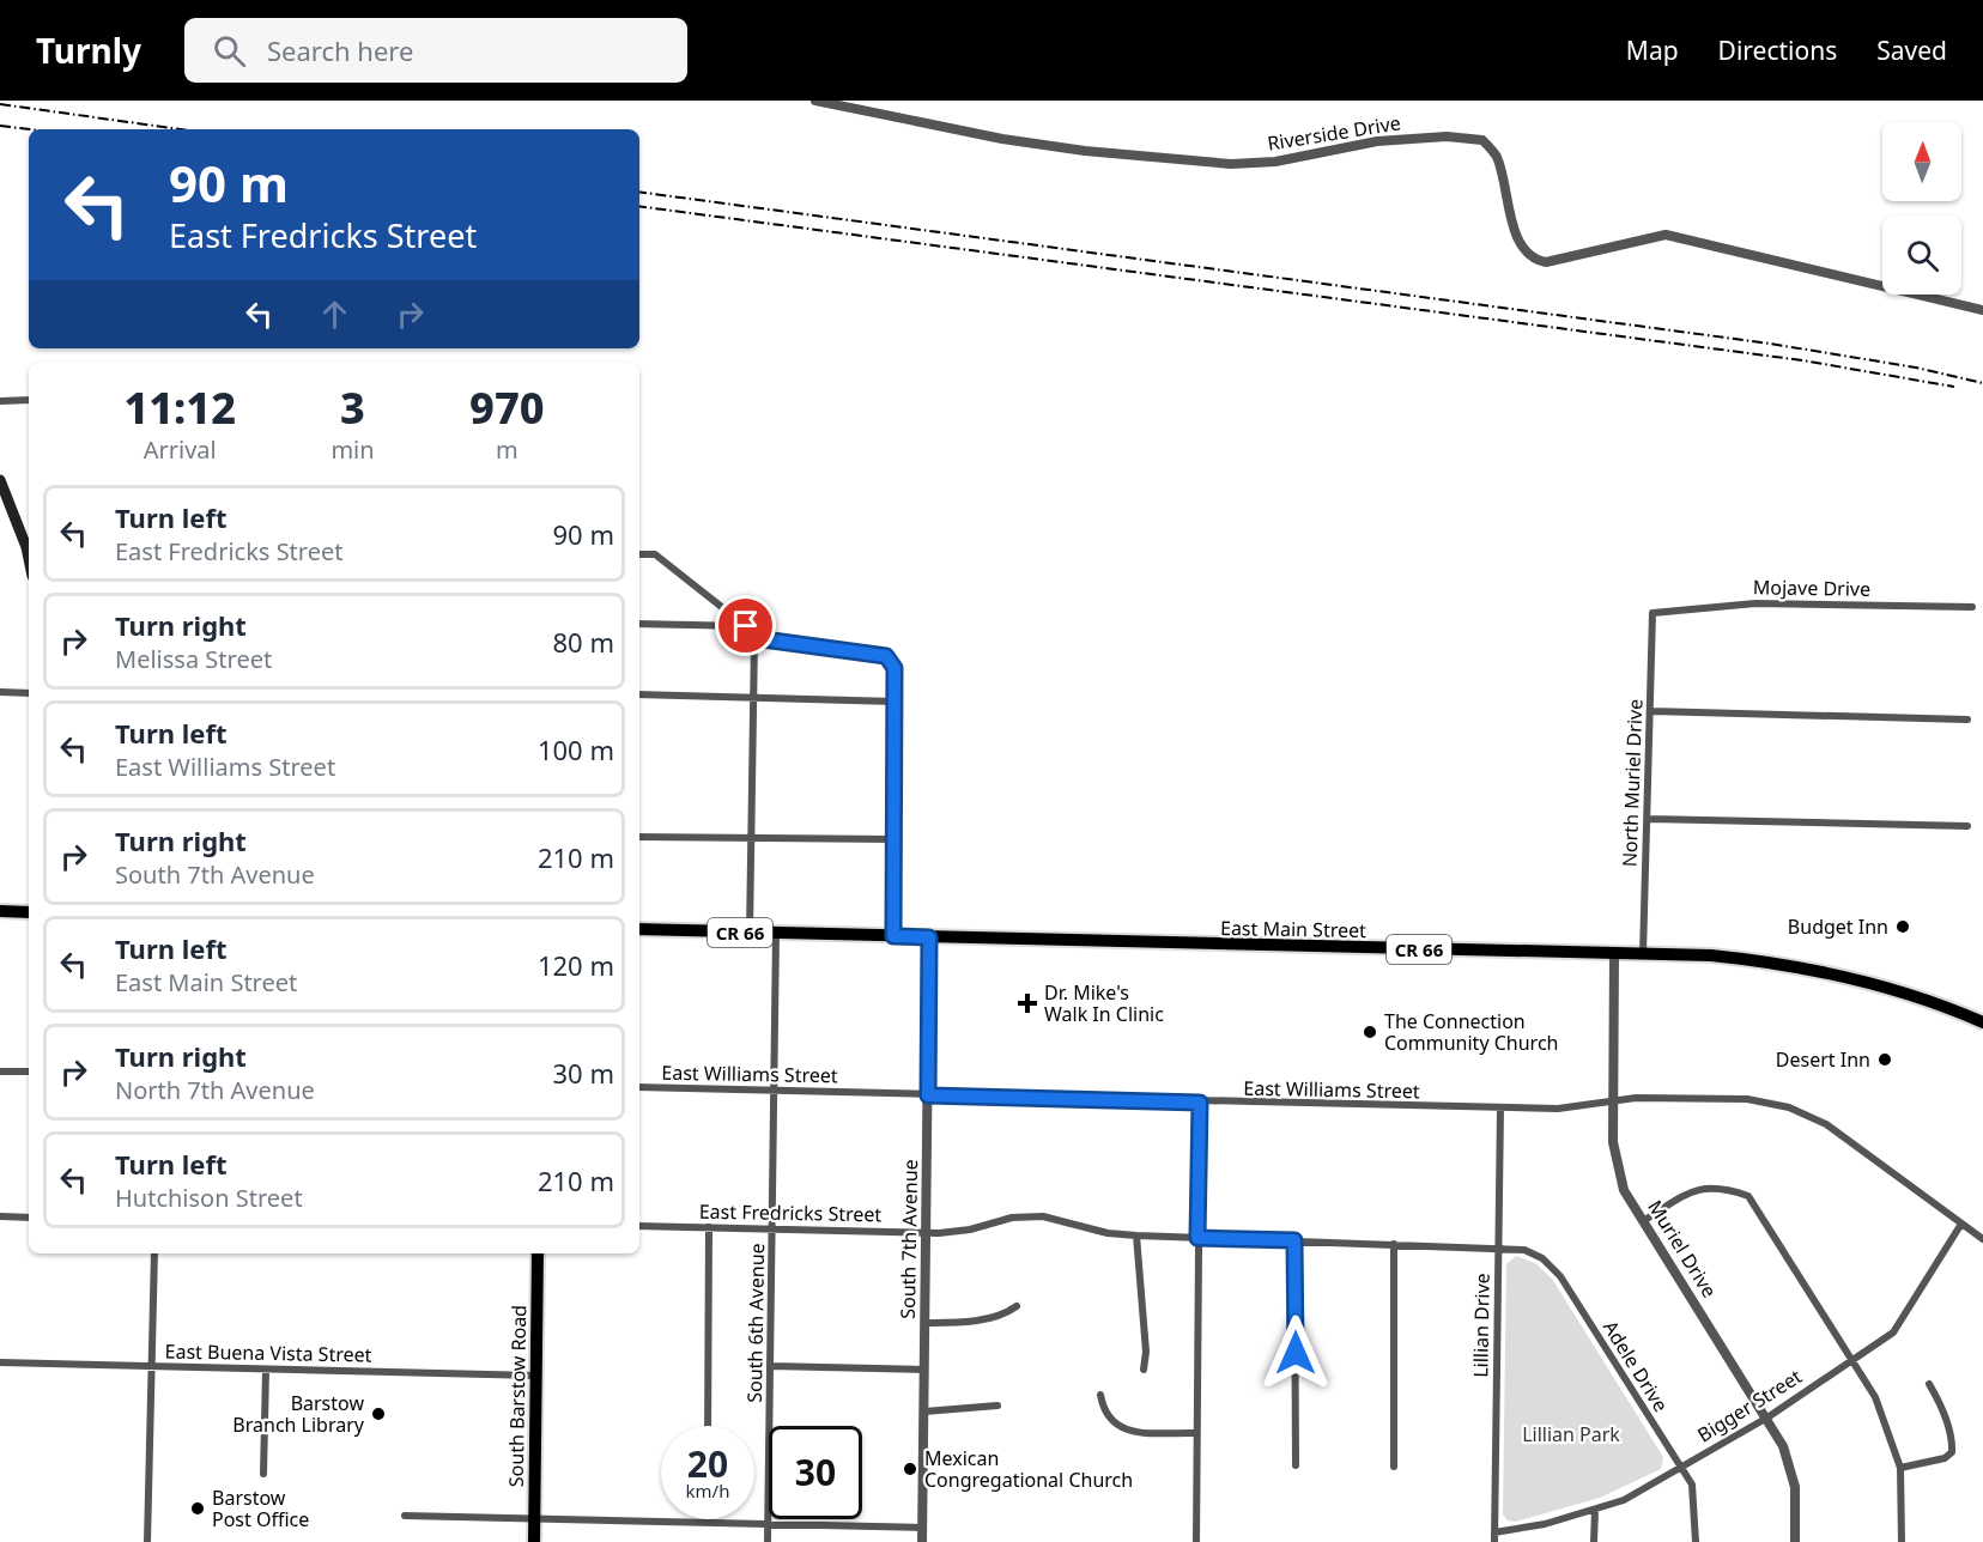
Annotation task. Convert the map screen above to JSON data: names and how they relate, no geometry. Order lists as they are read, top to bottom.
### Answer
{
  "streets": {
    "main road": ["East Main Street", "CR 66", "South Barstow Road"],
    "street": [
      "Riverside Drive",
      "Mojave Drive",
      "North Muriel Drive",
      "East Williams Street",
      "East Fredricks Street",
      "South 7th Avenue",
      "Muriel Drive",
      "South 6th Avenue",
      "Lillian Drive",
      "East Buena Vista Street",
      "Adele Drive",
      "Bigger Street"
    ]
  },
  "crossings": [
    ["Mojave Drive", "North Muriel Drive"],
    ["North Muriel Drive", "East Main Street"],
    ["East Main Street", "South 7th Avenue"],
    ["East Main Street", "Muriel Drive"],
    ["East Main Street", "South 6th Avenue"],
    ["East Williams Street", "South 7th Avenue"],
    ["East Williams Street", "Muriel Drive"],
    ["East Williams Street", "South 6th Avenue"],
    ["East Williams Street", "Lillian Drive"],
    ["East Williams Street", "Bigger Street"],
    ["East Fredricks Street", "South 7th Avenue"],
    ["East Fredricks Street", "South 6th Avenue"],
    ["East Fredricks Street", "Lillian Drive"],
    ["East Fredricks Street", "Adele Drive"],
    ["Muriel Drive", "Bigger Street"],
    ["Lillian Drive", "Adele Drive"],
    ["Lillian Drive", "Bigger Street"],
    ["East Buena Vista Street", "South Barstow Road"],
    ["Adele Drive", "Bigger Street"]
  ],
  "parks": ["Lillian Park"],
  "places": {
    "other": [
      "Budget Inn",
      "The Connection Community Church",
      "Desert Inn",
      "Barstow Branch Library",
      "Mexican Congregational Church",
      "Barstow Post Office"
    ],
    "health": ["Dr. Mike's Walk In Clinic"]
  },
  "north": "top",
  "page": {
    "header": "Turnly",
    "search": "Search here",
    "nav": ["Map", "Directions", "Saved"],
    "turn": ["90 m", "East Fredricks Street"],
    "eta": [
      "11:12",
      "Arrival",
      "3",
      "min",
      "970",
      "m"
    ],
    "list": [
      {
        "name": "Turn left",
        "note": "East Fredricks Street",
        "value": "90 m"
      },
      {
        "name": "Turn right",
        "note": "Melissa Street",
        "value": "80 m"
      },
      {
        "name": "Turn left",
        "note": "East Williams Street",
        "value": "100 m"
      },
      {
        "name": "Turn right",
        "note": "South 7th Avenue",
        "value": "210 m"
      },
      {
        "name": "Turn left",
        "note": "East Main Street",
        "value": "120 m"
      },
      {
        "name": "Turn right",
        "note": "North 7th Avenue",
        "value": "30 m"
      },
      {
        "name": "Turn left",
        "note": "Hutchison Street",
        "value": "210 m"
      }
    ],
    "speed": "20 km/h",
    "limit": "30"
  }
}
